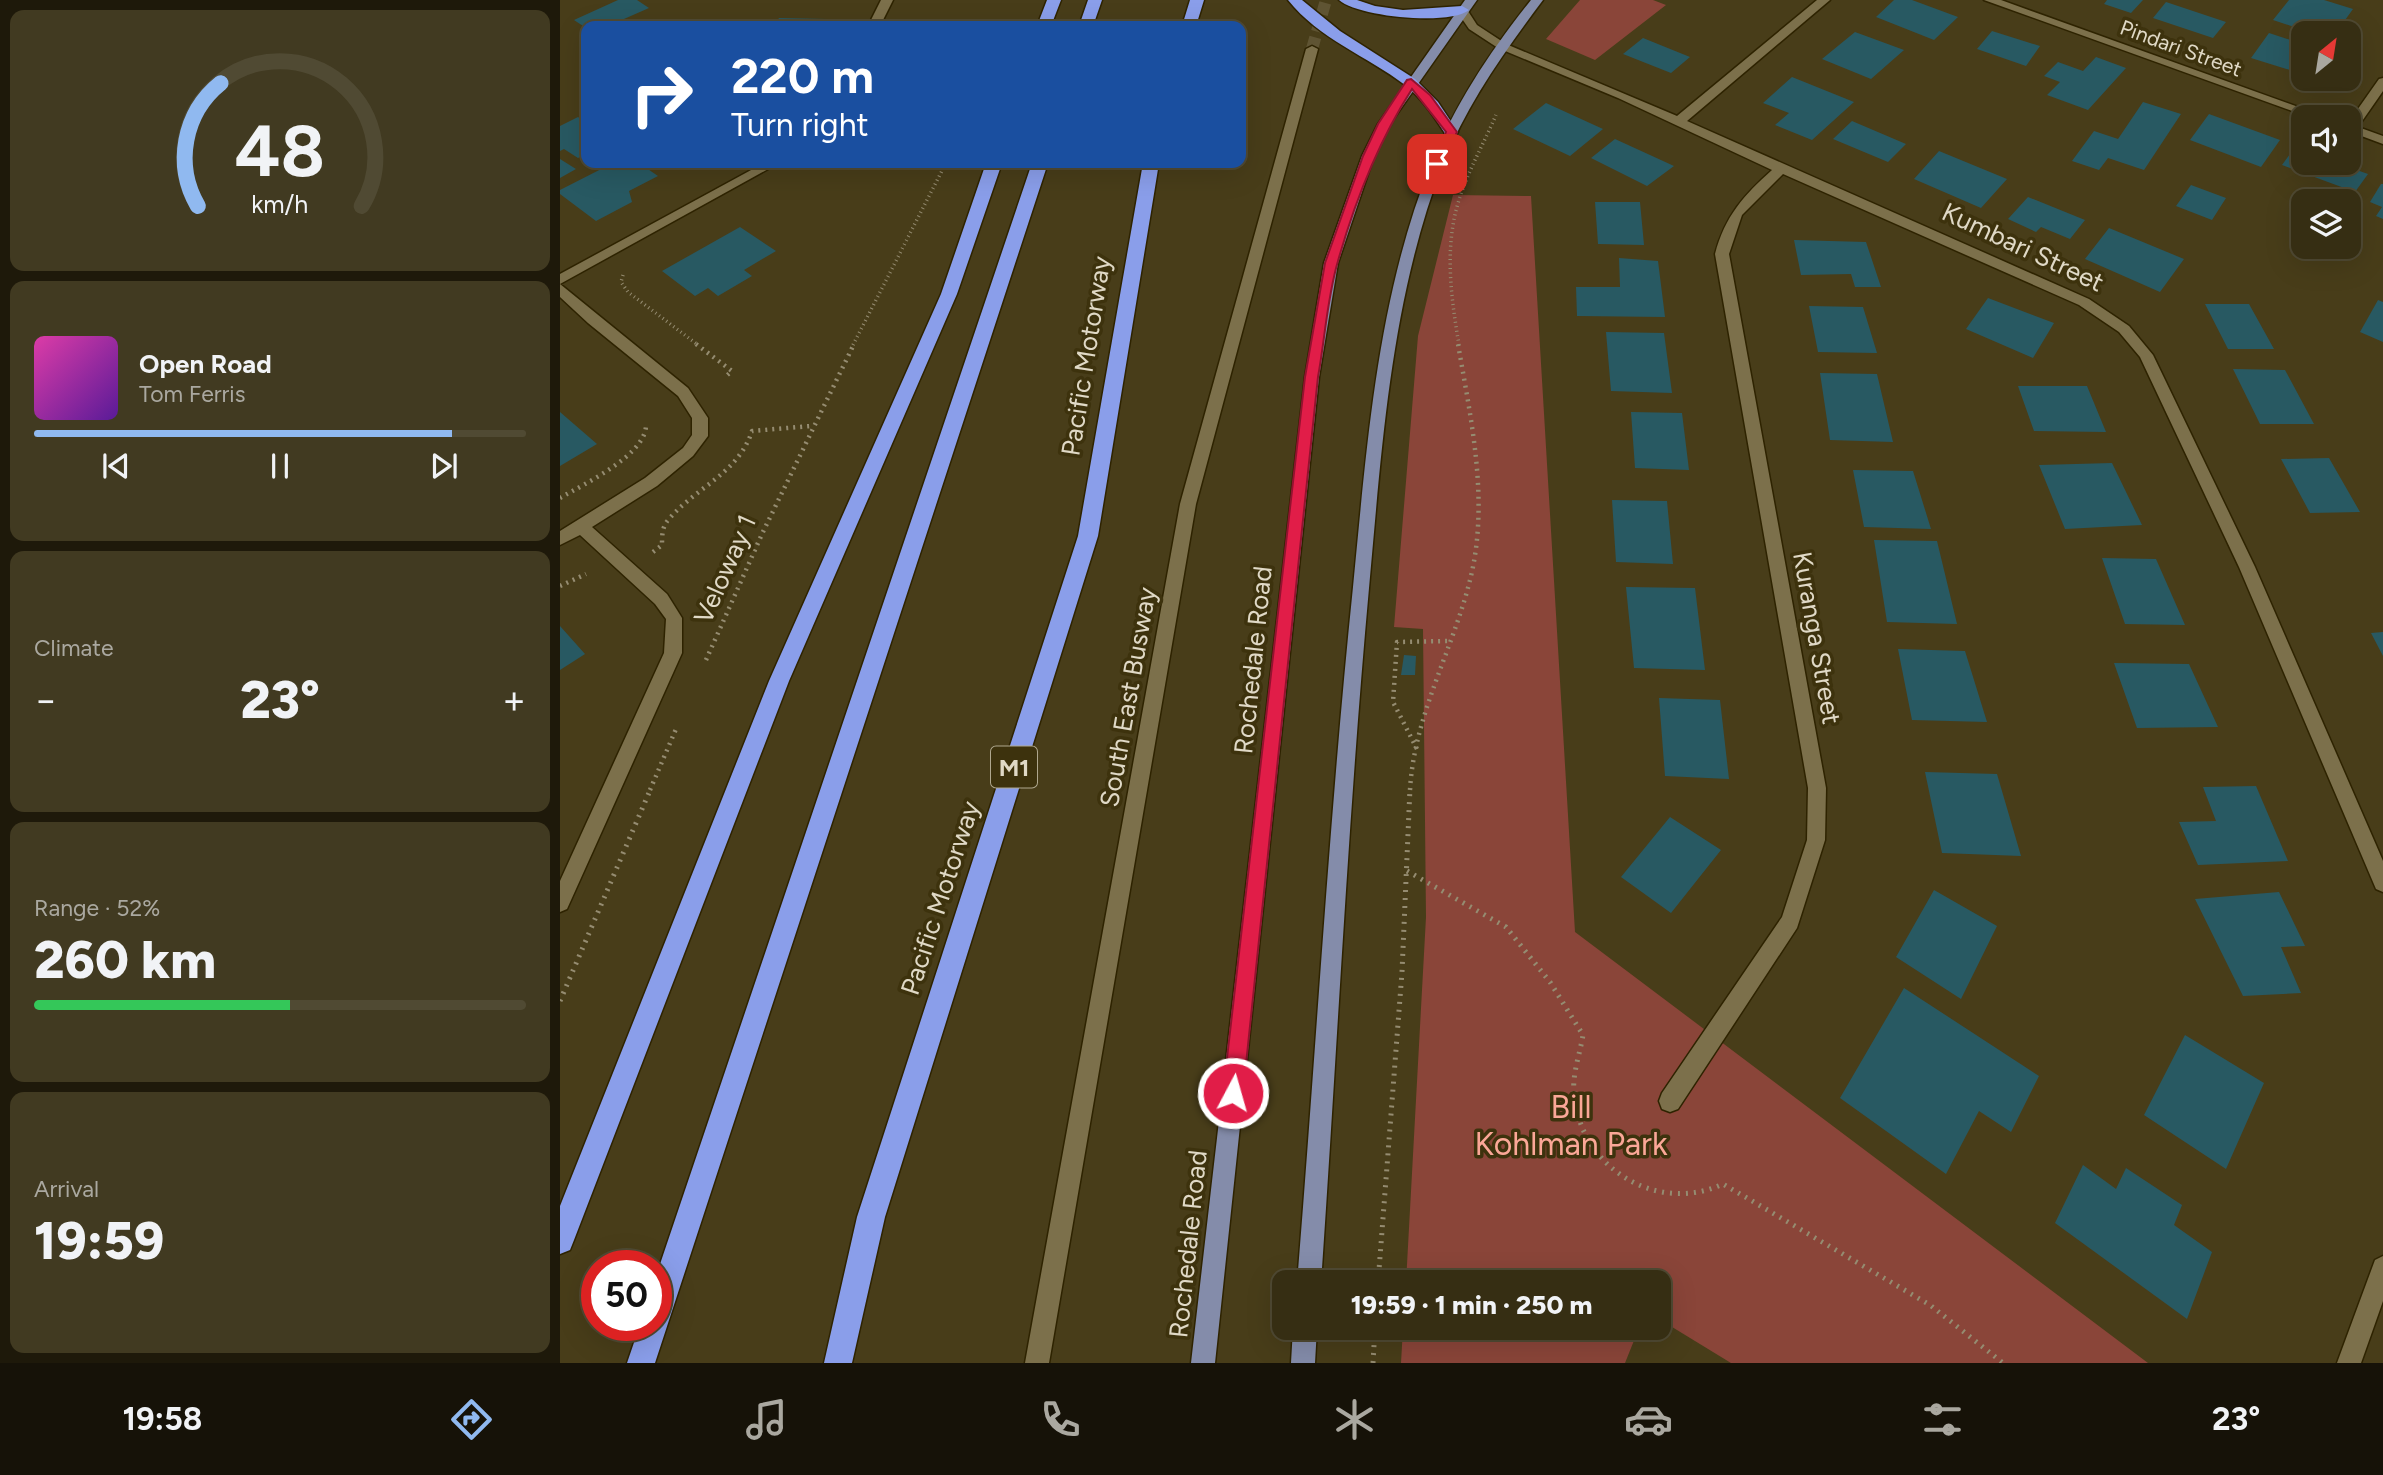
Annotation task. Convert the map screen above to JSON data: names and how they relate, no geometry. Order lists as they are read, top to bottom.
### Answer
{
  "streets": {
    "highway": ["Pacific Motorway", "M1"],
    "main road": ["Rochedale Road"],
    "street": [
      "Pindari Street",
      "Kumbari Street",
      "Kuranga Street",
      "South East Busway"
    ],
    "path": ["Veloway 1"]
  },
  "crossings": [
    ["Kumbari Street", "Kuranga Street"],
    ["Kumbari Street", "Rochedale Road"]
  ],
  "parks": ["Bill Kohlman Park"],
  "north": "top right",
  "page": {
    "turn": ["220 m", "Turn right"],
    "song": ["Open Road", "Tom Ferris"],
    "tile": [
      "Climate",
      ["Range · 52%", "260 km"],
      ["Arrival", "19:59"]
    ],
    "heat": ["−", "23°", "+"],
    "limit": "50",
    "trip": "19:59 · 1 min · 250 m",
    "tabs": ["19:58", "23°"],
    "gauge": ["48", "km/h"]
  }
}
